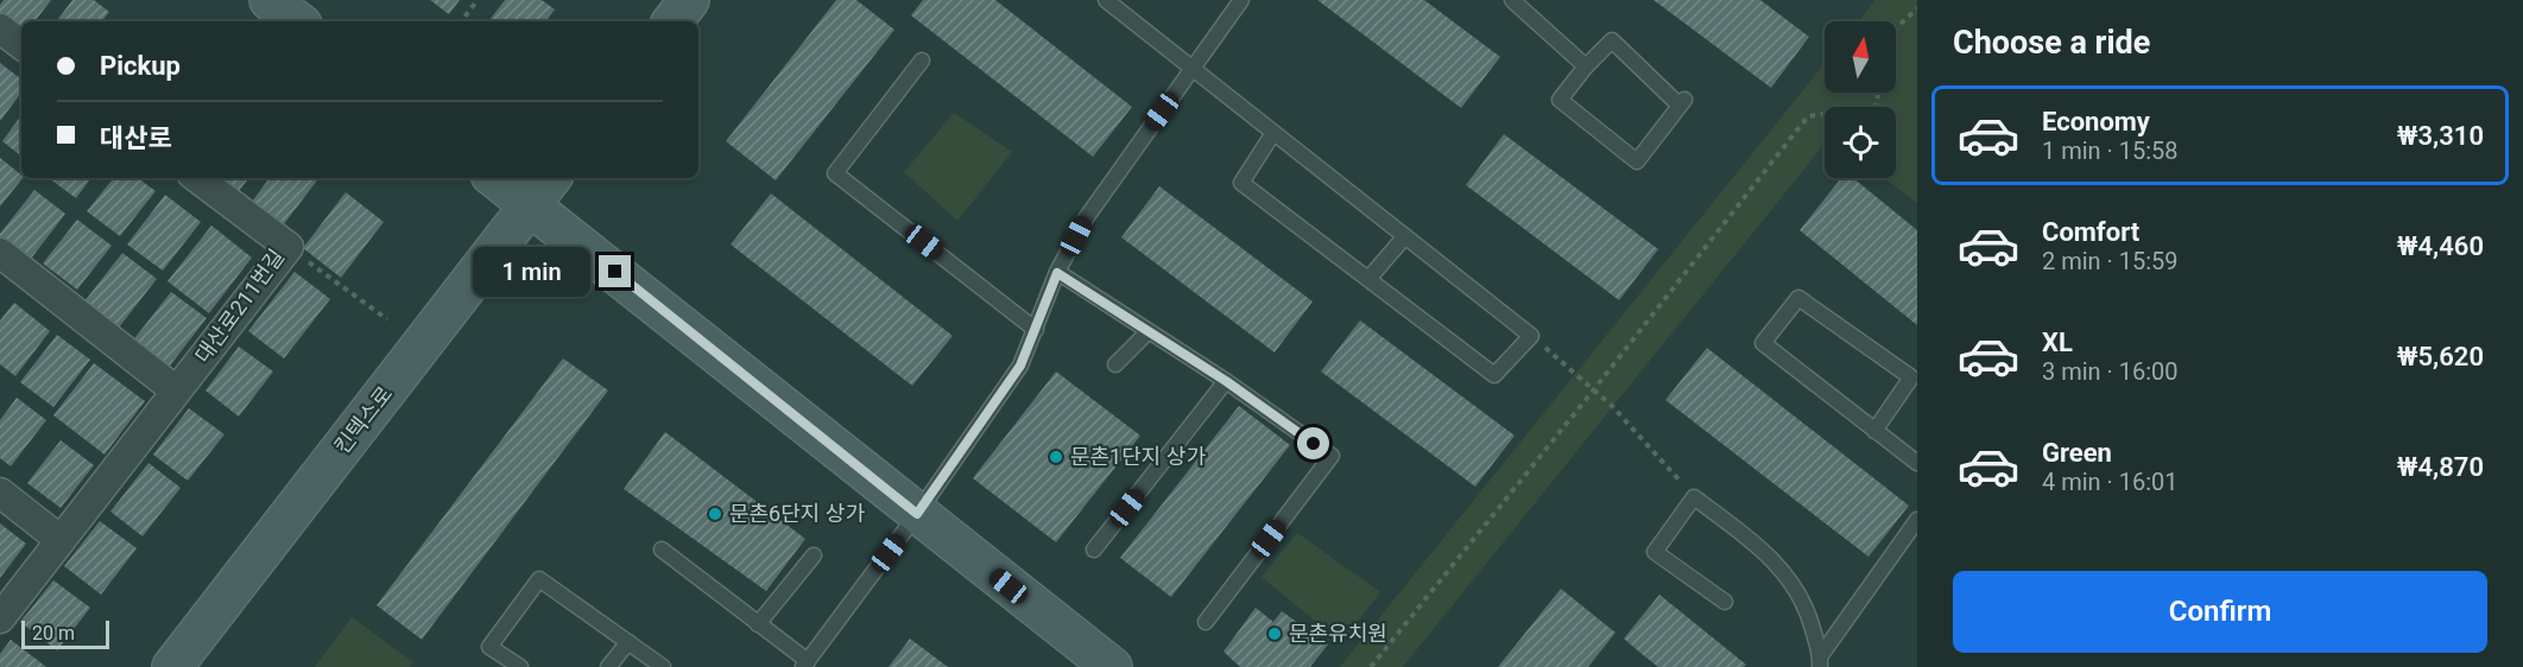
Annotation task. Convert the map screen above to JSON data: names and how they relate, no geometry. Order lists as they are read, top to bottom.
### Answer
{
  "streets": {
    "main road": ["킨텍스로"],
    "street": ["대산로211번길"]
  },
  "places": ["문촌1단지 상가", "문촌6단지 상가", "문촌유치원"],
  "scale_bar": "20 m",
  "north": "top",
  "page": {
    "heading": "Choose a ride",
    "banner": ["Pickup", "대산로"],
    "list": [
      {
        "name": "Economy",
        "note": "1 min · 15:58",
        "value": "₩3,310"
      },
      {
        "name": "Comfort",
        "note": "2 min · 15:59",
        "value": "₩4,460"
      },
      {
        "name": "XL",
        "note": "3 min · 16:00",
        "value": "₩5,620"
      },
      {
        "name": "Green",
        "note": "4 min · 16:01",
        "value": "₩4,870"
      }
    ],
    "bubble": "1 min",
    "buttons": "Confirm",
    "scale": "20 m"
  }
}
